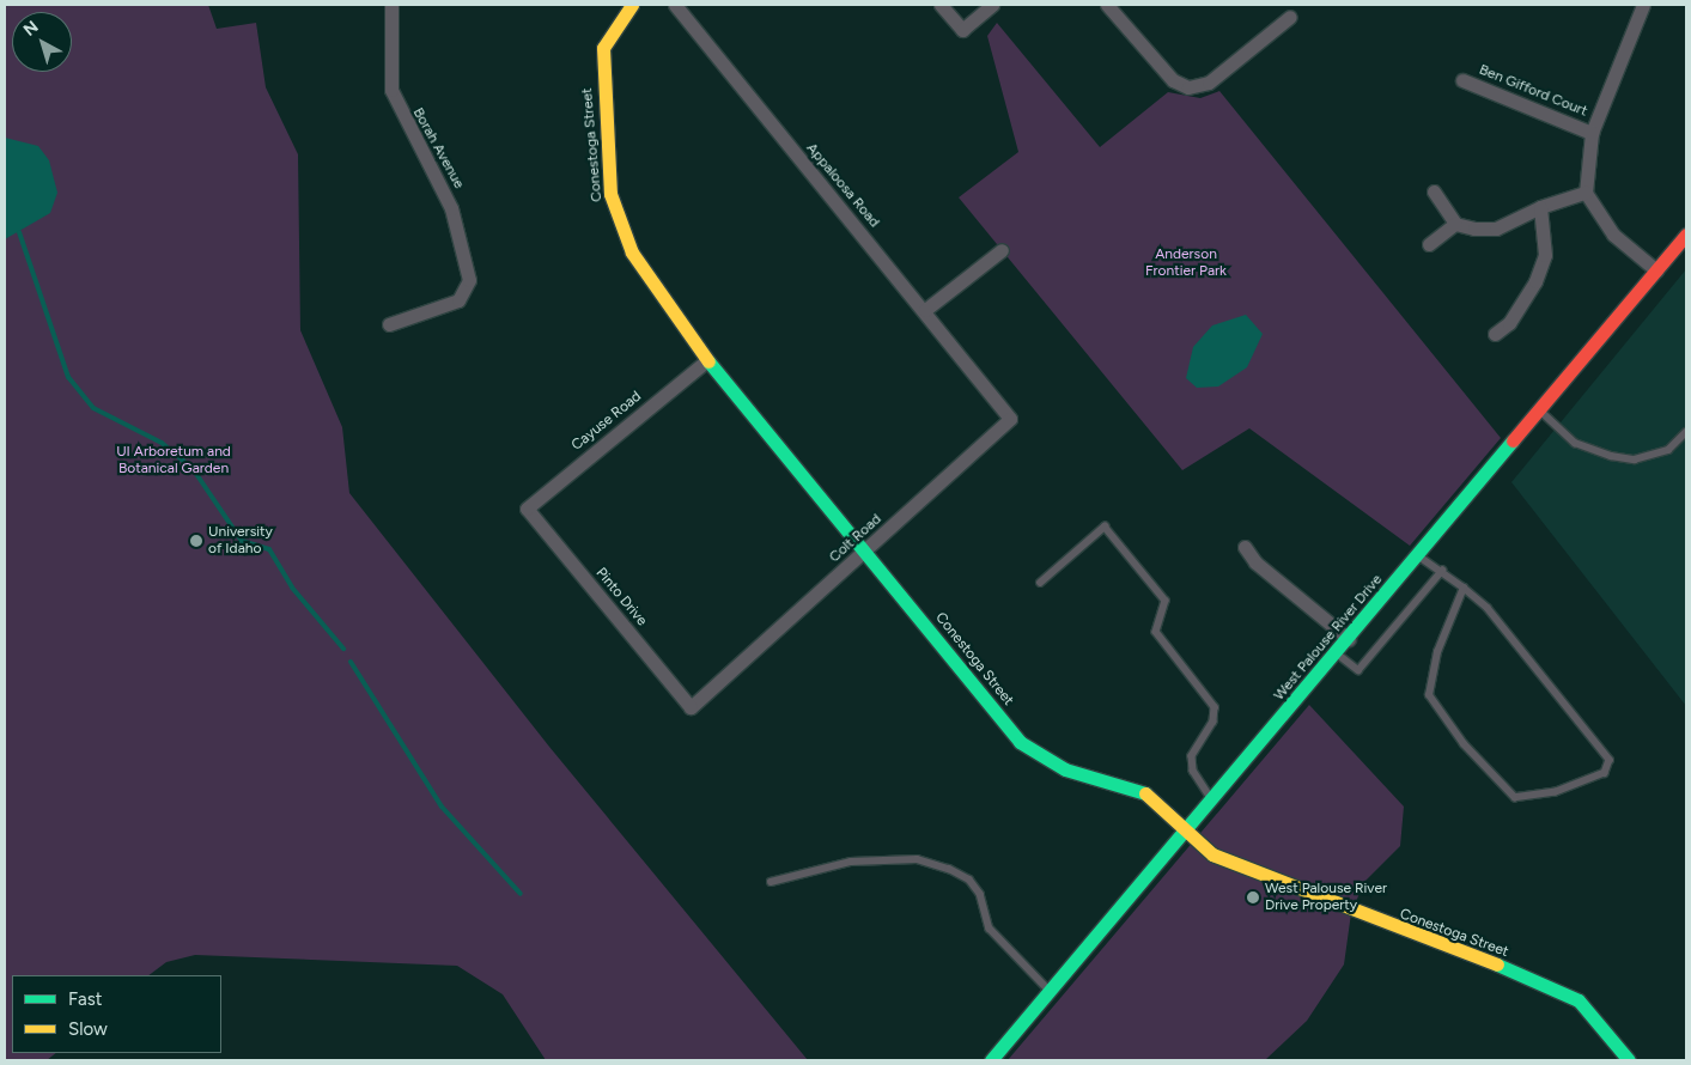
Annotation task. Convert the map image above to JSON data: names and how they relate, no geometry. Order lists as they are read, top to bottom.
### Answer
{
  "streets": {
    "street": [
      "Ben Gifford Court",
      "Conestoga Street",
      "Borah Avenue",
      "Appaloosa Road",
      "Cayuse Road",
      "Colt Road",
      "Pinto Drive",
      "West Palouse River Drive"
    ]
  },
  "crossings": [
    ["Conestoga Street", "Cayuse Road"],
    ["Conestoga Street", "Colt Road"],
    ["Conestoga Street", "West Palouse River Drive"],
    ["Appaloosa Road", "Colt Road"],
    ["Cayuse Road", "Pinto Drive"],
    ["Colt Road", "Pinto Drive"]
  ],
  "parks": ["Anderson Frontier Park", "UI Arboretum and Botanical Garden"],
  "places": ["University of Idaho", "West Palouse River Drive Property"],
  "legend": ["Fast", "Slow"],
  "north": "top left"
}
